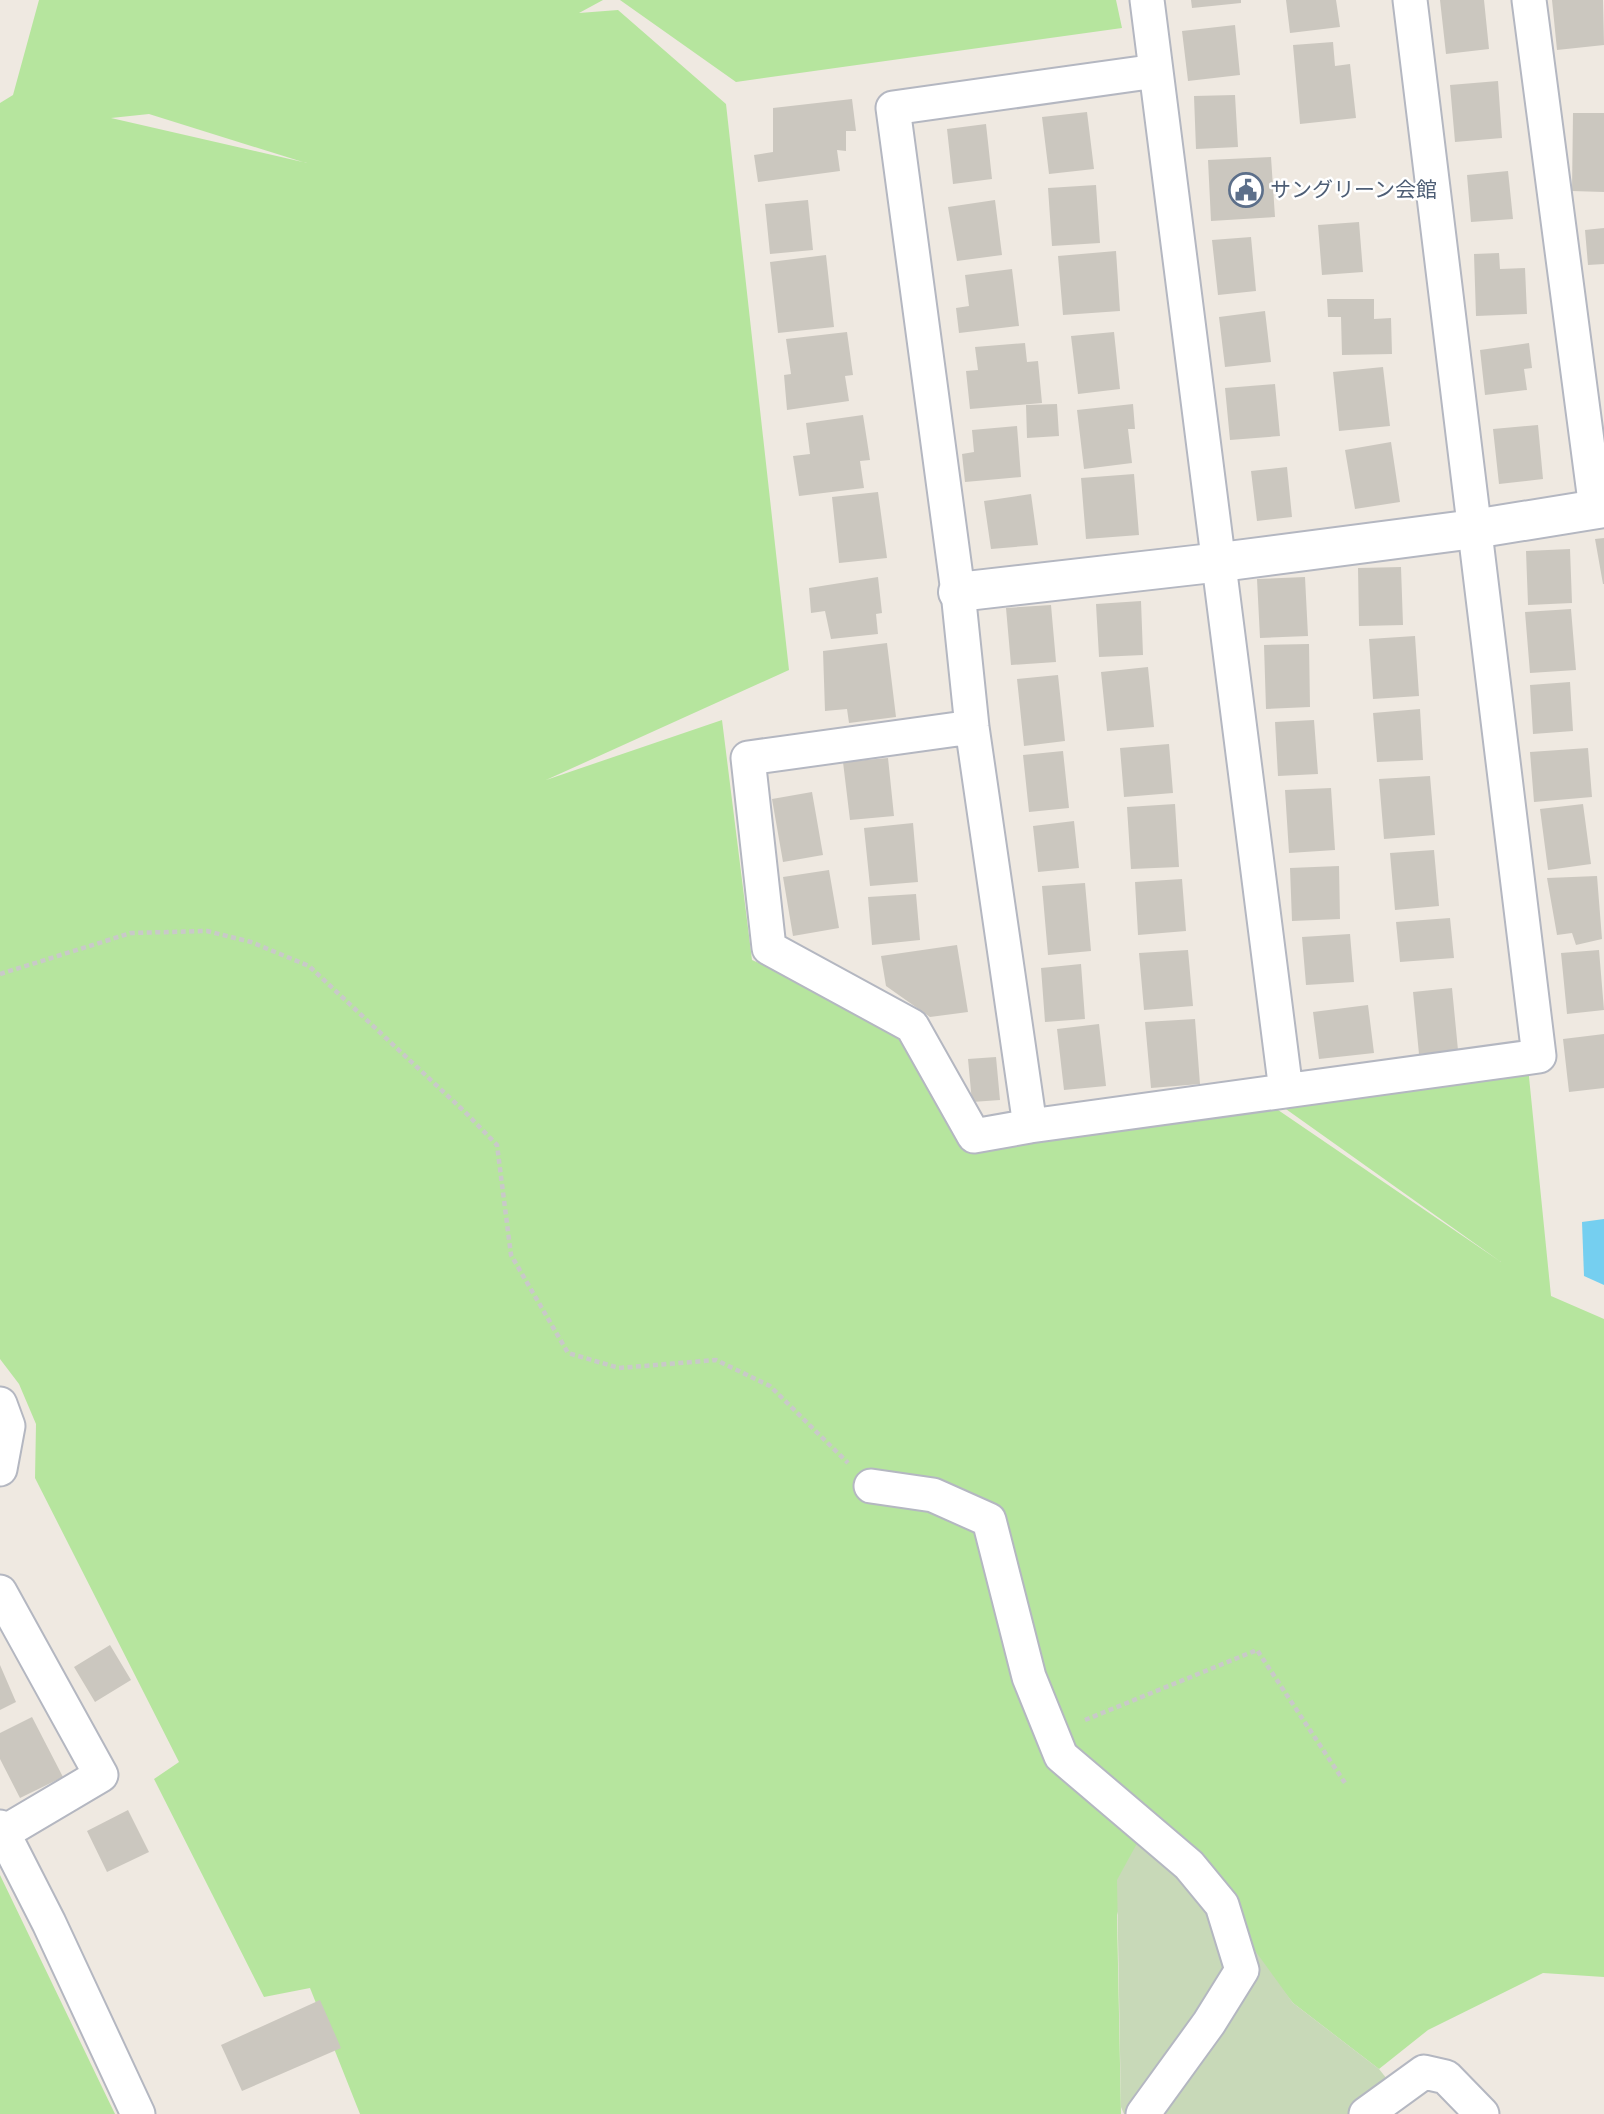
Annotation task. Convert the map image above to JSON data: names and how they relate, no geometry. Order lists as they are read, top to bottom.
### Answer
{
  "places": {
    "public building": ["サングリーン会館"]
  }
}
